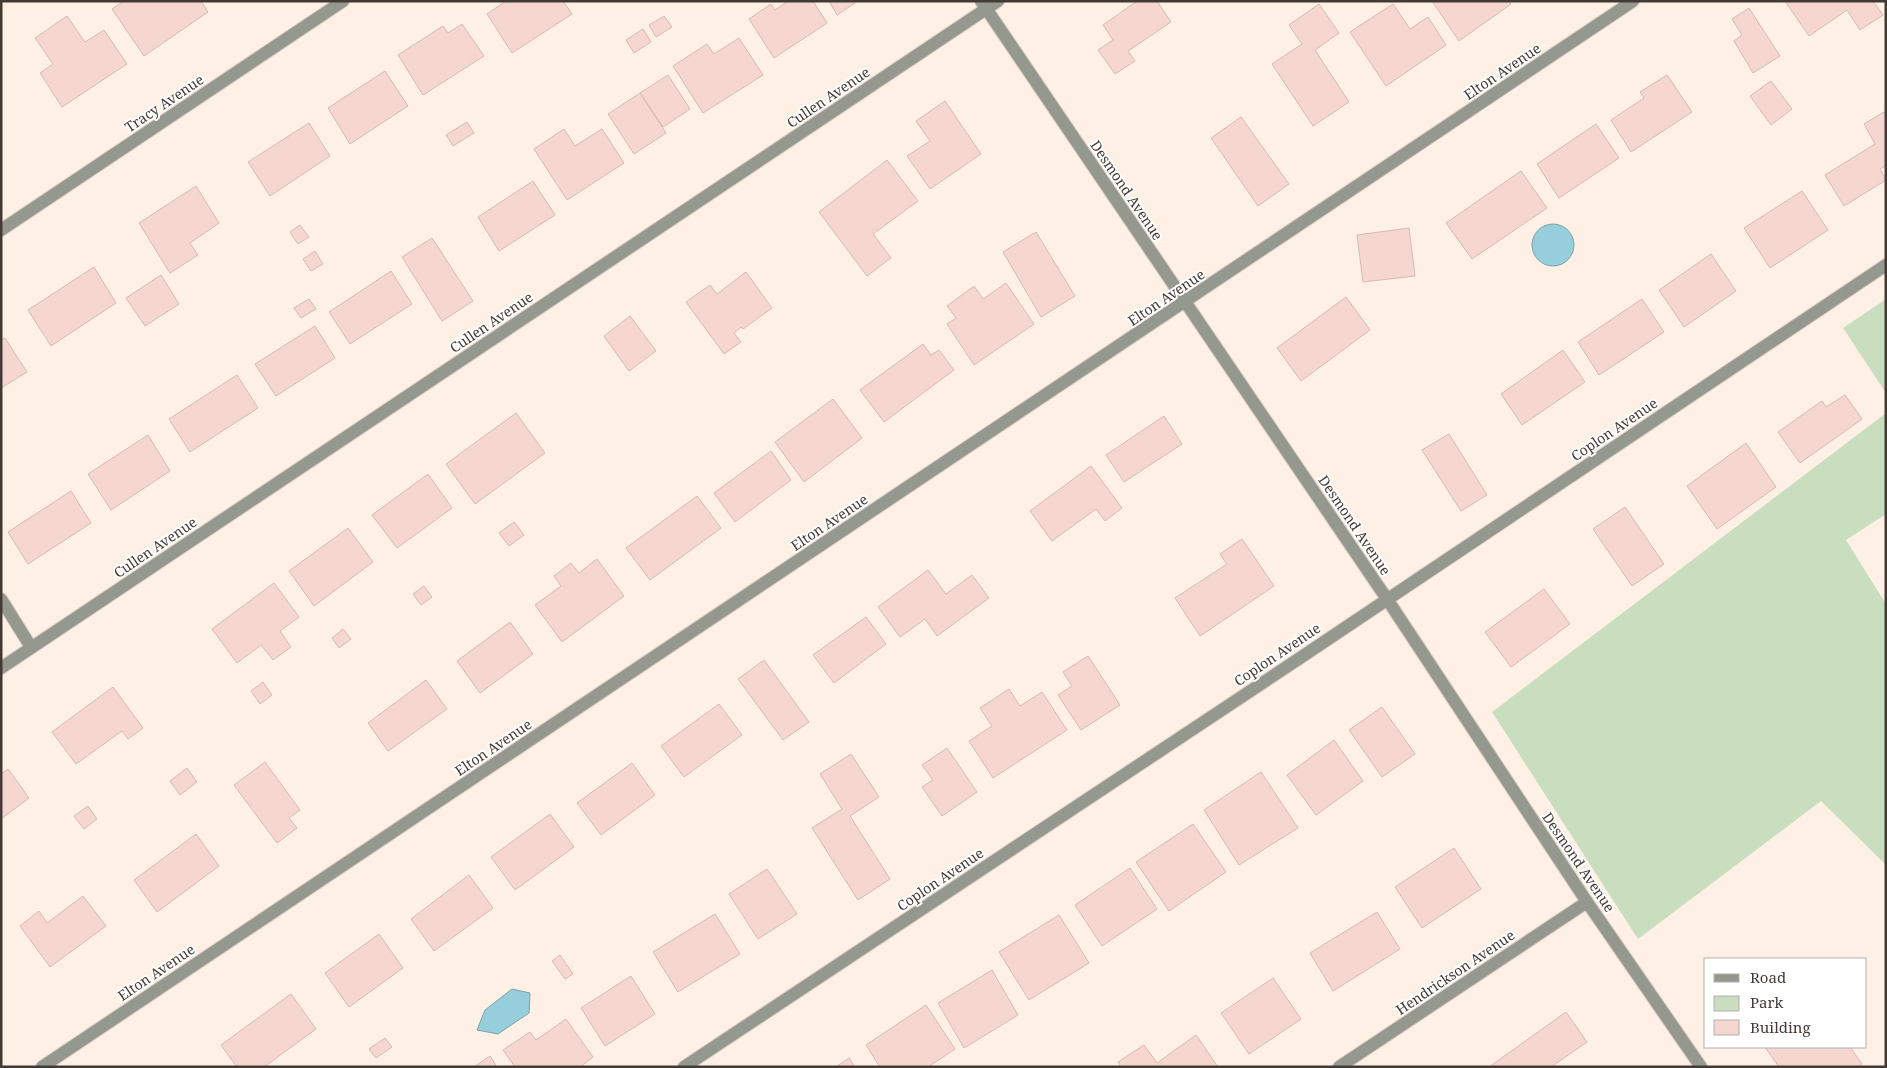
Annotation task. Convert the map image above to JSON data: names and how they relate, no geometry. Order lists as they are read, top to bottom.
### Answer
{
  "streets": {
    "street": [
      "Elton Avenue",
      "Cullen Avenue",
      "Tracy Avenue",
      "Desmond Avenue",
      "Coplon Avenue",
      "Hendrickson Avenue"
    ]
  },
  "crossings": [
    ["Elton Avenue", "Desmond Avenue"],
    ["Cullen Avenue", "Desmond Avenue"],
    ["Desmond Avenue", "Coplon Avenue"],
    ["Desmond Avenue", "Hendrickson Avenue"]
  ],
  "legend": ["Road", "Park", "Building"]
}
